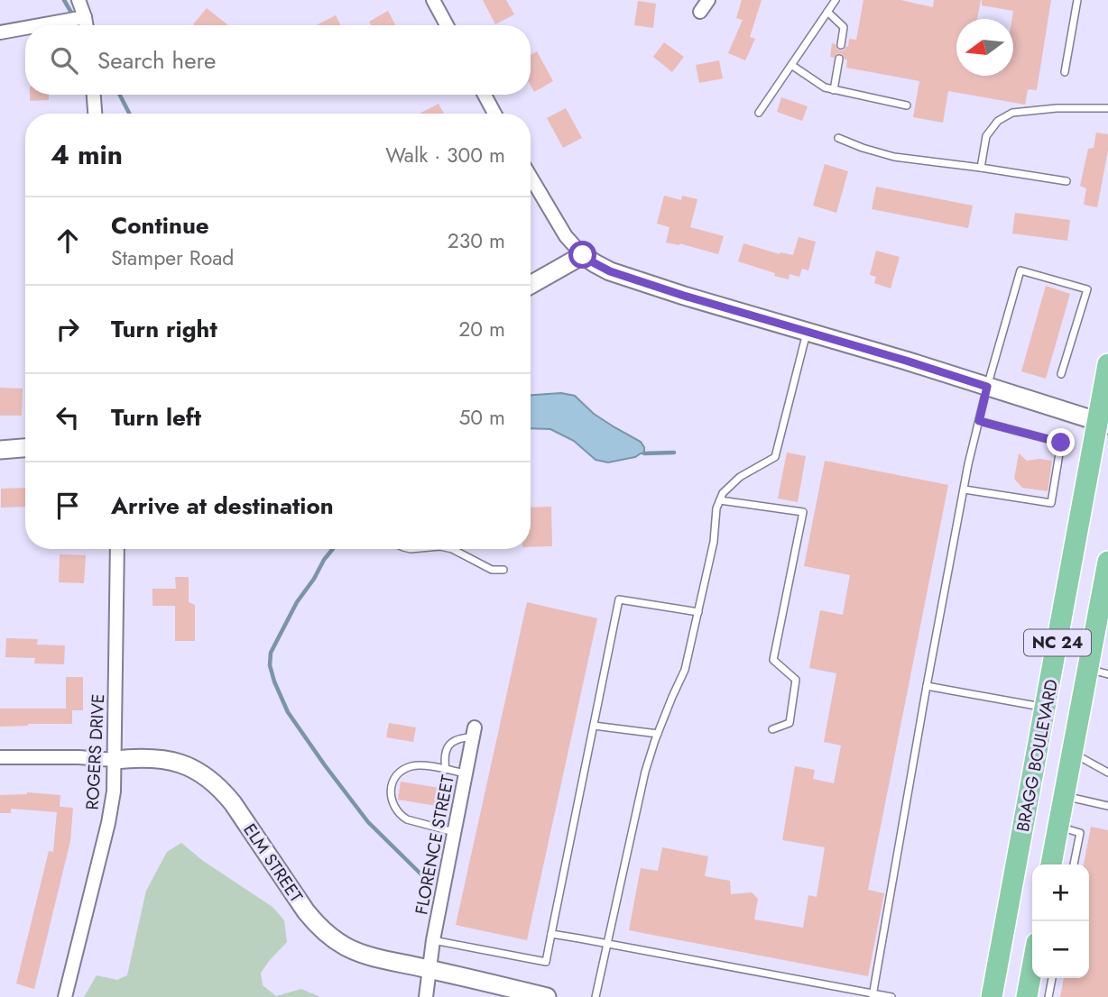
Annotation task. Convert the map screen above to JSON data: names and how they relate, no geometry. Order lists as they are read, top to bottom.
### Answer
{
  "streets": {
    "main road": ["NC 24", "BRAGG BOULEVARD"],
    "street": ["ROGERS DRIVE", "FLORENCE STREET", "ELM STREET"]
  },
  "crossings": [
    ["ROGERS DRIVE", "ELM STREET"],
    ["FLORENCE STREET", "ELM STREET"]
  ],
  "north": "left",
  "page": {
    "search": "Search here",
    "heading": ["4 min", "Walk · 300 m"],
    "list": [
      ["Continue", "Stamper Road", "230 m"],
      ["Turn right", "20 m"],
      ["Turn left", "50 m"],
      "Arrive at destination"
    ],
    "map_buttons": ["+", "−"]
  }
}
